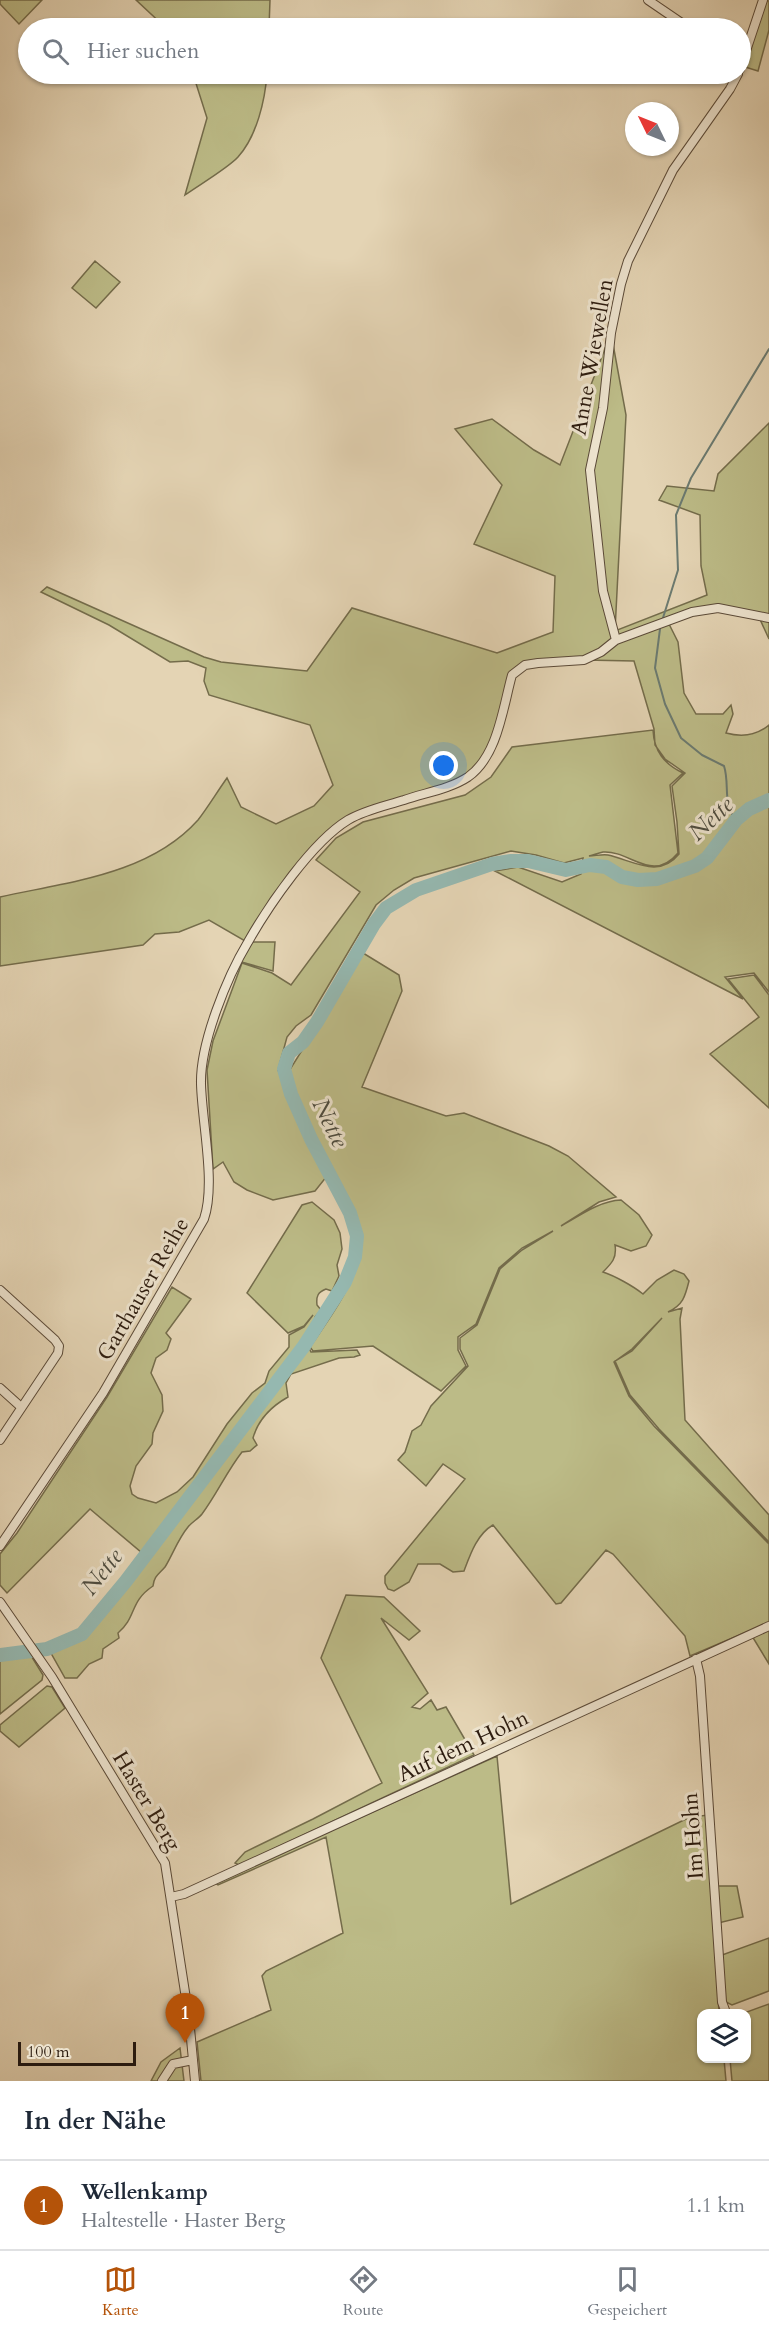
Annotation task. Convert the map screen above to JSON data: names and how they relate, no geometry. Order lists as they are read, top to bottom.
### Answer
{
  "streets": {
    "street": [
      "Anne Wiewellen",
      "Garthauser Reihe",
      "Auf dem Hohn",
      "Haster Berg",
      "Im Hohn"
    ]
  },
  "crossings": [
    ["Anne Wiewellen", "Garthauser Reihe"],
    ["Auf dem Hohn", "Haster Berg"],
    ["Auf dem Hohn", "Im Hohn"]
  ],
  "water": ["Nette"],
  "scale_bar": "100 m",
  "north": "top left",
  "page": {
    "search": "Hier suchen",
    "pins": "1",
    "scale": "100 m",
    "heading": "In der Nähe",
    "list": [
      {
        "mark": "1",
        "name": "Wellenkamp",
        "note": "Haltestelle · Haster Berg",
        "value": "1.1 km"
      }
    ],
    "nav": ["Karte", "Route", "Gespeichert"]
  }
}
